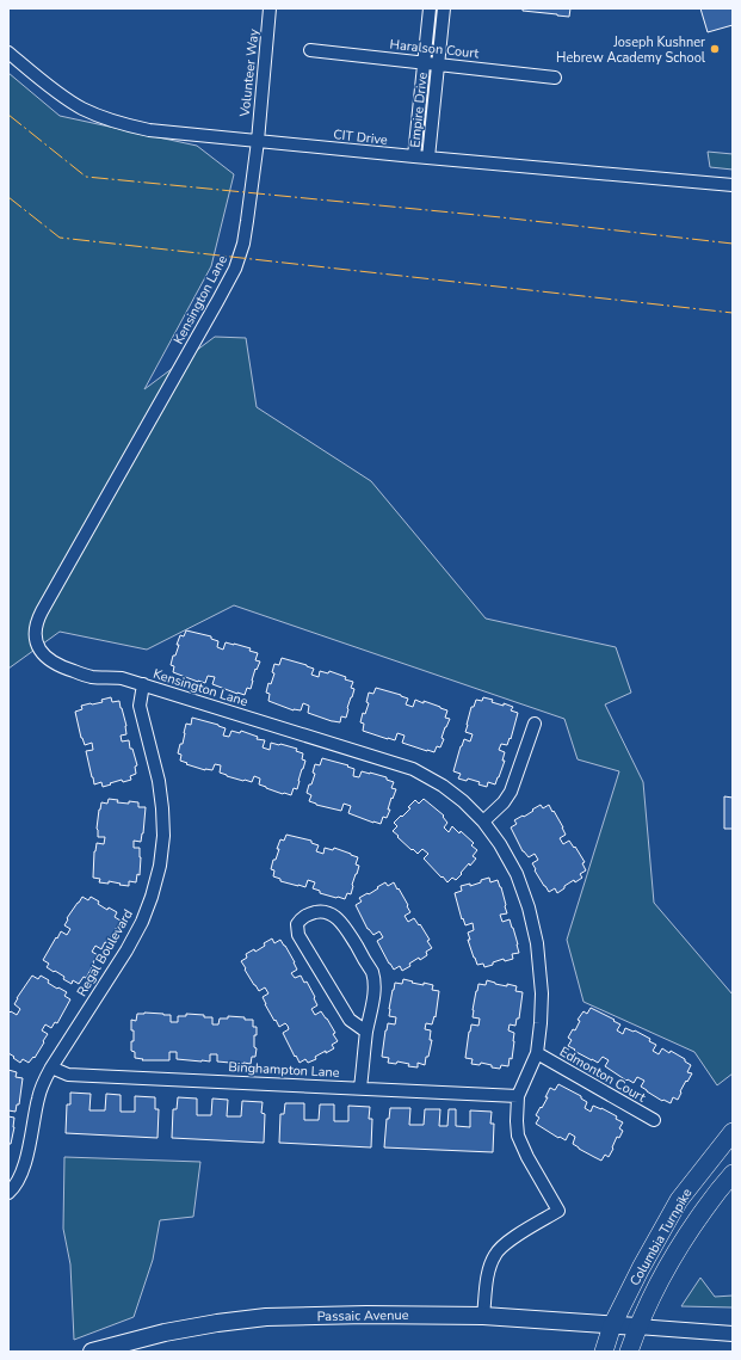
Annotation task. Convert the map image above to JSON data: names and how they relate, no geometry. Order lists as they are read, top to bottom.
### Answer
{
  "streets": {
    "main road": ["Columbia Turnpike", "Passaic Avenue"],
    "street": [
      "Haralson Court",
      "Volunteer Way",
      "Empire Drive",
      "CIT Drive",
      "Kensington Lane",
      "Regal Boulevard",
      "Binghampton Lane",
      "Edmonton Court"
    ]
  },
  "crossings": [
    ["Haralson Court", "Empire Drive"],
    ["Volunteer Way", "CIT Drive"],
    ["Volunteer Way", "Kensington Lane"],
    ["Empire Drive", "CIT Drive"],
    ["CIT Drive", "Kensington Lane"],
    ["Kensington Lane", "Regal Boulevard"],
    ["Kensington Lane", "Binghampton Lane"],
    ["Kensington Lane", "Edmonton Court"],
    ["Kensington Lane", "Passaic Avenue"],
    ["Regal Boulevard", "Binghampton Lane"],
    ["Columbia Turnpike", "Passaic Avenue"]
  ],
  "places": ["Joseph Kushner Hebrew Academy School"]
}
